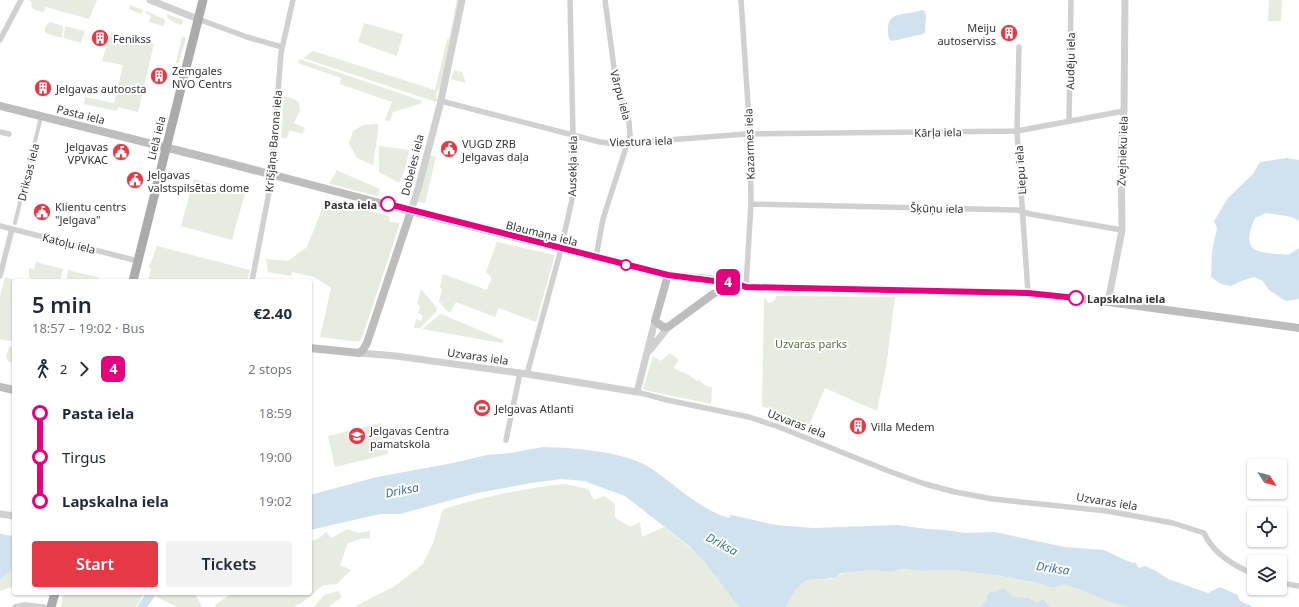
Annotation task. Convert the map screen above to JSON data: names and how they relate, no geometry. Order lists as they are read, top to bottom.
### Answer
{
  "streets": {
    "main road": [
      "Pasta iela",
      "Lielā iela",
      "Dobeles iela",
      "Blaumaņa iela",
      "Uzvaras iela"
    ],
    "street": [
      "Audēju iela",
      "Vārpu iela",
      "Kārļa iela",
      "Krišjāņa Barona iela",
      "Viestura iela",
      "Kazarmes iela",
      "Zvejnieku iela",
      "Ausekļa iela",
      "Liepu iela",
      "Driksas iela",
      "Šķūņu iela",
      "Katoļu iela"
    ]
  },
  "crossings": [
    ["Audēju iela", "Kārļa iela"],
    ["Vārpu iela", "Viestura iela"],
    ["Vārpu iela", "Blaumaņa iela"],
    ["Pasta iela", "Lielā iela"],
    ["Pasta iela", "Krišjāņa Barona iela"],
    ["Pasta iela", "Dobeles iela"],
    ["Pasta iela", "Blaumaņa iela"],
    ["Kārļa iela", "Viestura iela"],
    ["Kārļa iela", "Kazarmes iela"],
    ["Kārļa iela", "Zvejnieku iela"],
    ["Kārļa iela", "Liepu iela"],
    ["Lielā iela", "Katoļu iela"],
    ["Viestura iela", "Kazarmes iela"],
    ["Viestura iela", "Dobeles iela"],
    ["Viestura iela", "Ausekļa iela"],
    ["Kazarmes iela", "Šķūņu iela"],
    ["Zvejnieku iela", "Šķūņu iela"],
    ["Dobeles iela", "Blaumaņa iela"],
    ["Dobeles iela", "Uzvaras iela"],
    ["Ausekļa iela", "Blaumaņa iela"],
    ["Ausekļa iela", "Uzvaras iela"],
    ["Liepu iela", "Šķūņu iela"],
    ["Driksas iela", "Katoļu iela"]
  ],
  "water": ["Driksa"],
  "parks": ["Uzvaras parks"],
  "places": {
    "building": [
      "Meiju autoserviss",
      "Fenikss",
      "Zemgales NVO Centrs",
      "Jelgavas autoosta",
      "Villa Medem"
    ],
    "public building": [
      "VUGD ZRB Jelgavas daļa",
      "Jelgavas VPVKAC",
      "Jelgavas valstspilsētas dome",
      "Klientu centrs \"Jelgava\""
    ],
    "other": ["Pasta iela", "Lapskalna iela"],
    "sports": ["Jelgavas Atlanti"],
    "school or university": ["Jelgavas Centra pamatskola"]
  },
  "lines": ["bus line 4"],
  "north": "bottom right",
  "page": {
    "on_map": "4",
    "heading": ["5 min", "18:57 – 19:02 · Bus", "€2.40"],
    "legs": ["2", "4", "2 stops"],
    "list": [
      {
        "name": "Pasta iela",
        "value": "18:59"
      },
      {
        "name": "Tirgus",
        "value": "19:00"
      },
      {
        "name": "Lapskalna iela",
        "value": "19:02"
      }
    ],
    "buttons": ["Start", "Tickets"]
  }
}
